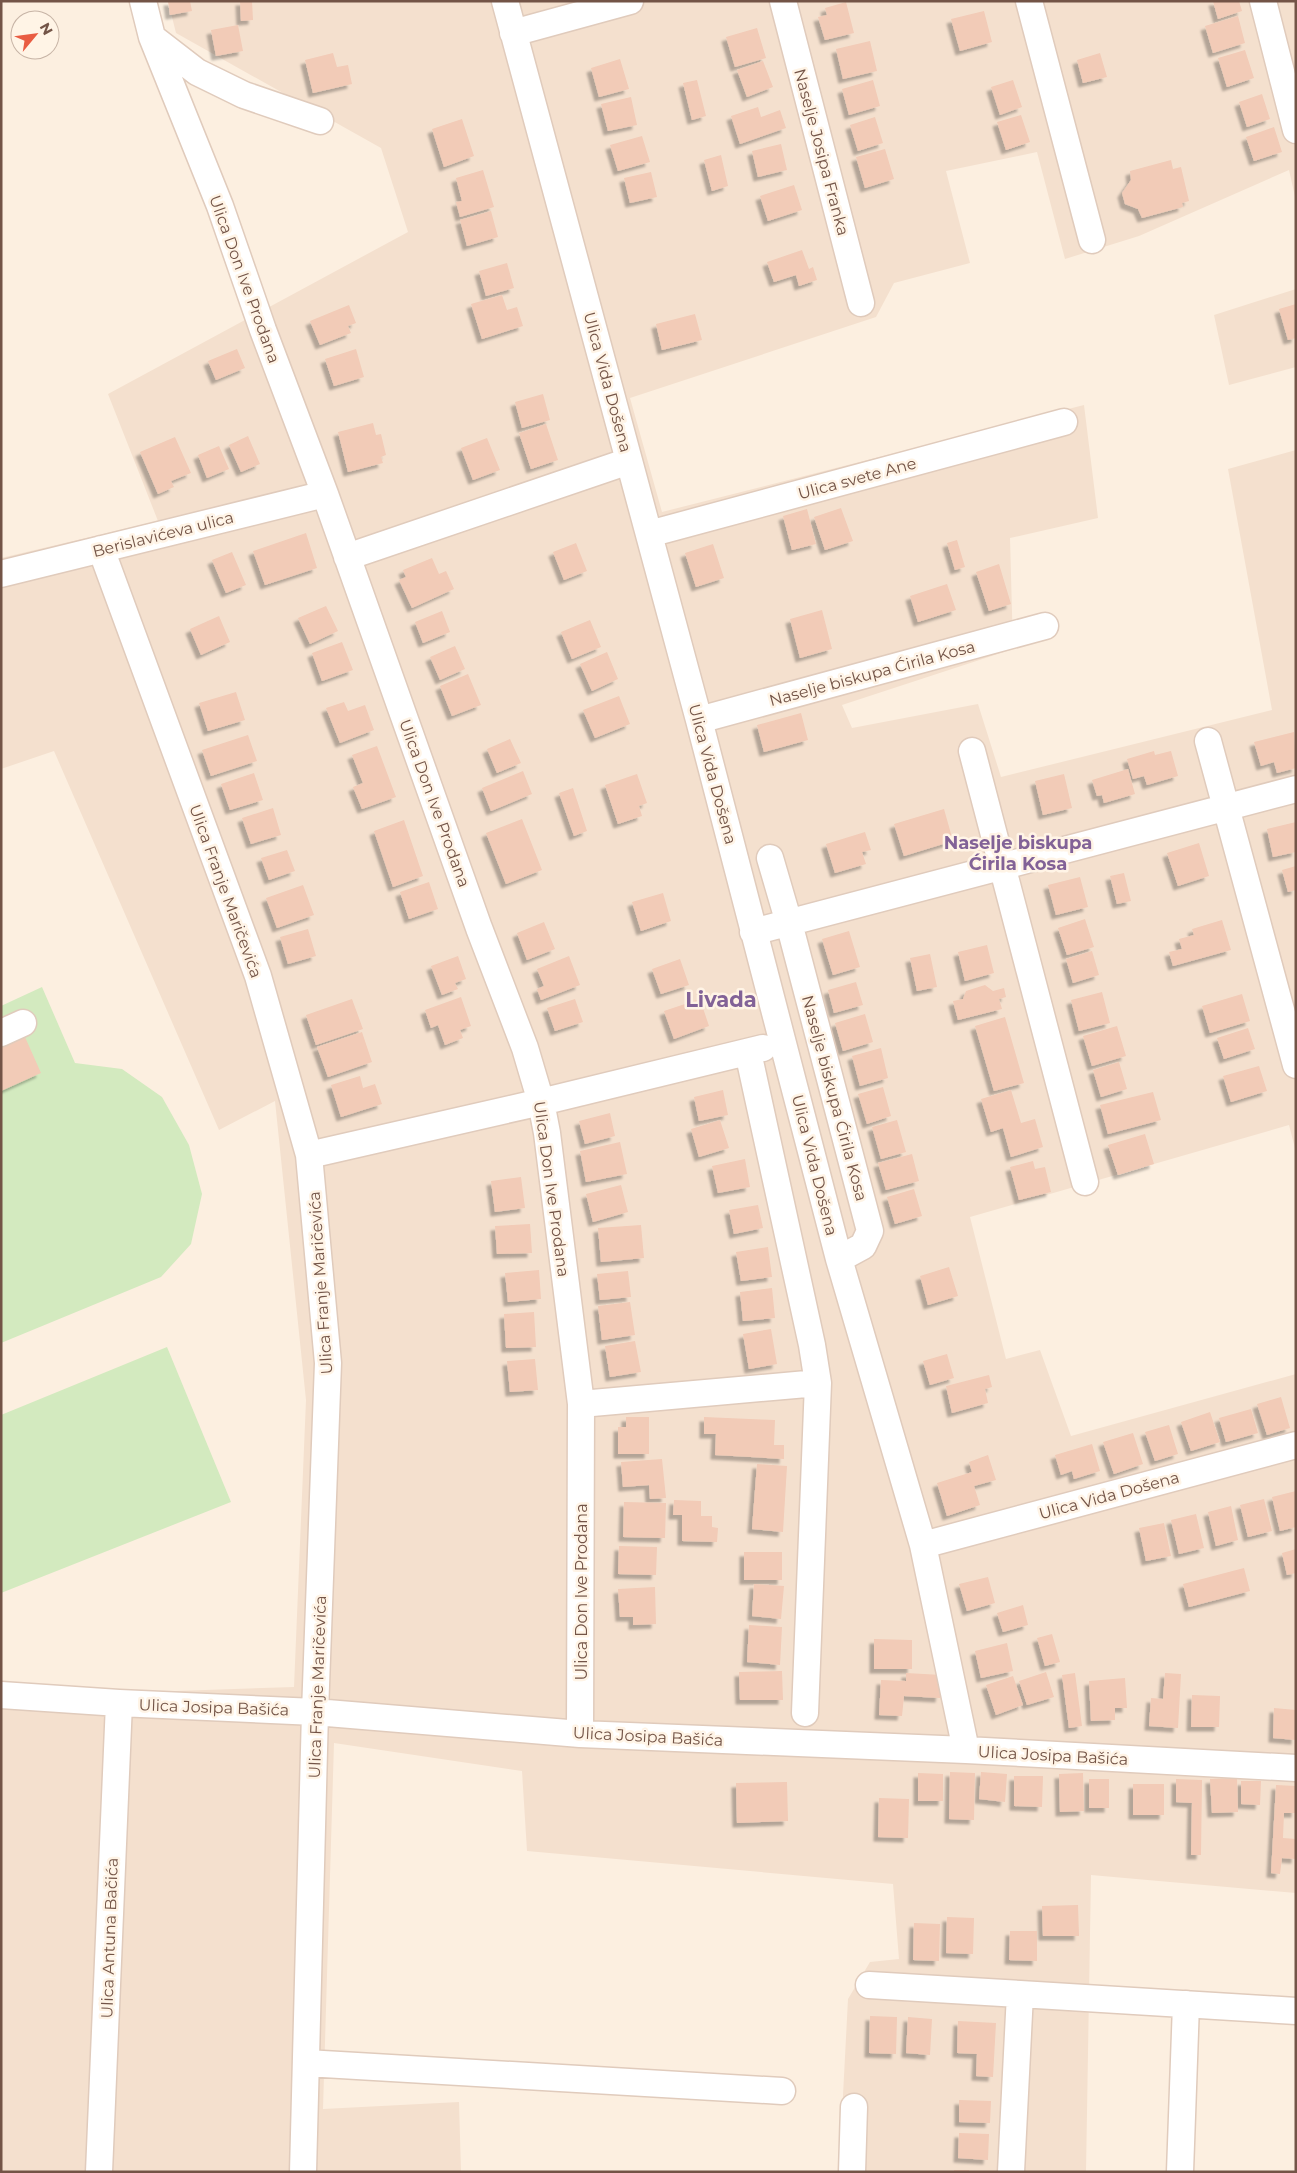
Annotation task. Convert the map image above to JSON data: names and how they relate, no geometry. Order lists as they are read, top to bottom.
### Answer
{
  "streets": {
    "street": [
      "Naselje Josipa Franka",
      "Ulica Don Ive Prodana",
      "Ulica Vida Došena",
      "Ulica svete Ane",
      "Berislavićeva ulica",
      "Naselje biskupa Ćirila Kosa",
      "Ulica Franje Maričevića",
      "Ulica Josipa Bašića",
      "Ulica Antuna Bačića"
    ]
  },
  "crossings": [
    ["Ulica Don Ive Prodana", "Berislavićeva ulica"],
    ["Ulica Don Ive Prodana", "Ulica Josipa Bašića"],
    ["Ulica Vida Došena", "Ulica svete Ane"],
    ["Ulica Vida Došena", "Naselje biskupa Ćirila Kosa"],
    ["Ulica Vida Došena", "Ulica Josipa Bašića"],
    ["Berislavićeva ulica", "Ulica Franje Maričevića"],
    ["Ulica Franje Maričevića", "Ulica Josipa Bašića"],
    ["Ulica Josipa Bašića", "Ulica Antuna Bačića"]
  ],
  "districts": ["Naselje biskupa Ćirila Kosa", "Livada"],
  "north": "top right"
}
